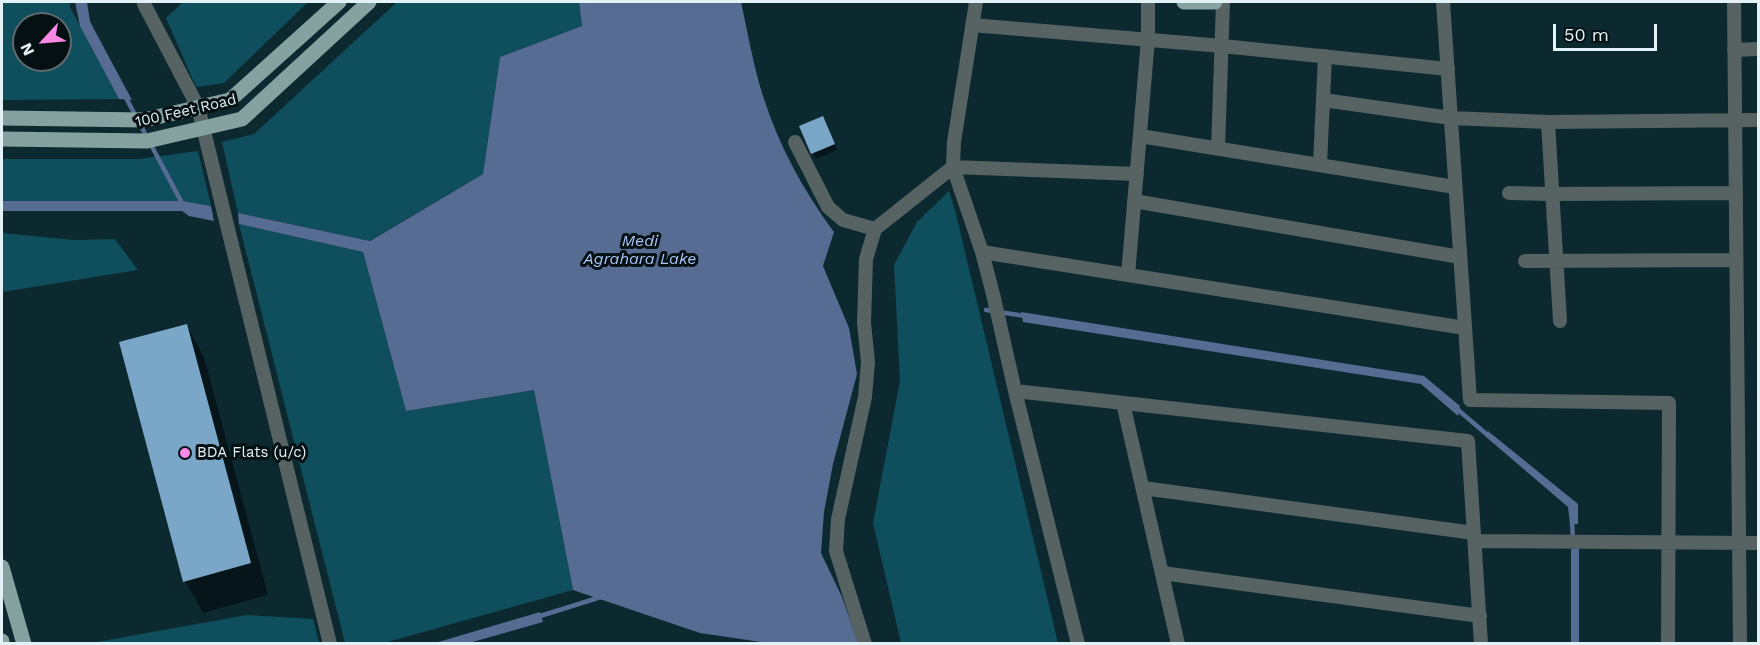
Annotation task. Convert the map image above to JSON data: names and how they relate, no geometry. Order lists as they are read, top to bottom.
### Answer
{
  "streets": {
    "main road": ["100 Feet Road"]
  },
  "water": ["Medi Agrahara Lake"],
  "places": ["BDA Flats (u/c)"],
  "scale_bar": "50 m",
  "north": "bottom left"
}
